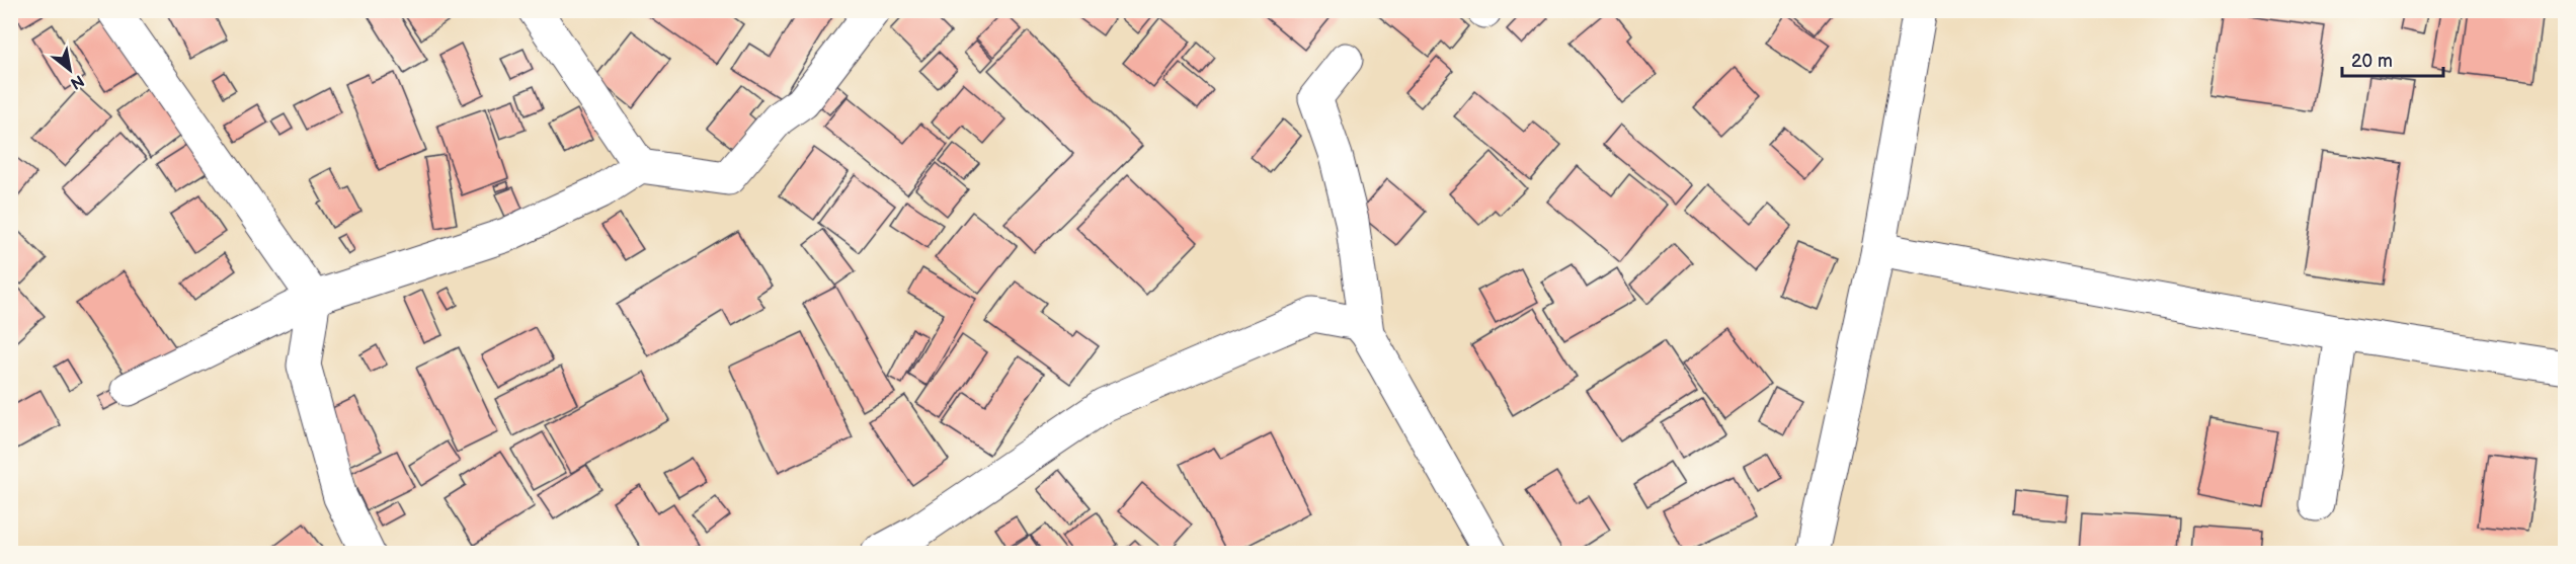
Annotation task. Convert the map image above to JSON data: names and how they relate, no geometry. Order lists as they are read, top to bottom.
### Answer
{
  "scale_bar": "20 m",
  "north": "bottom right"
}
